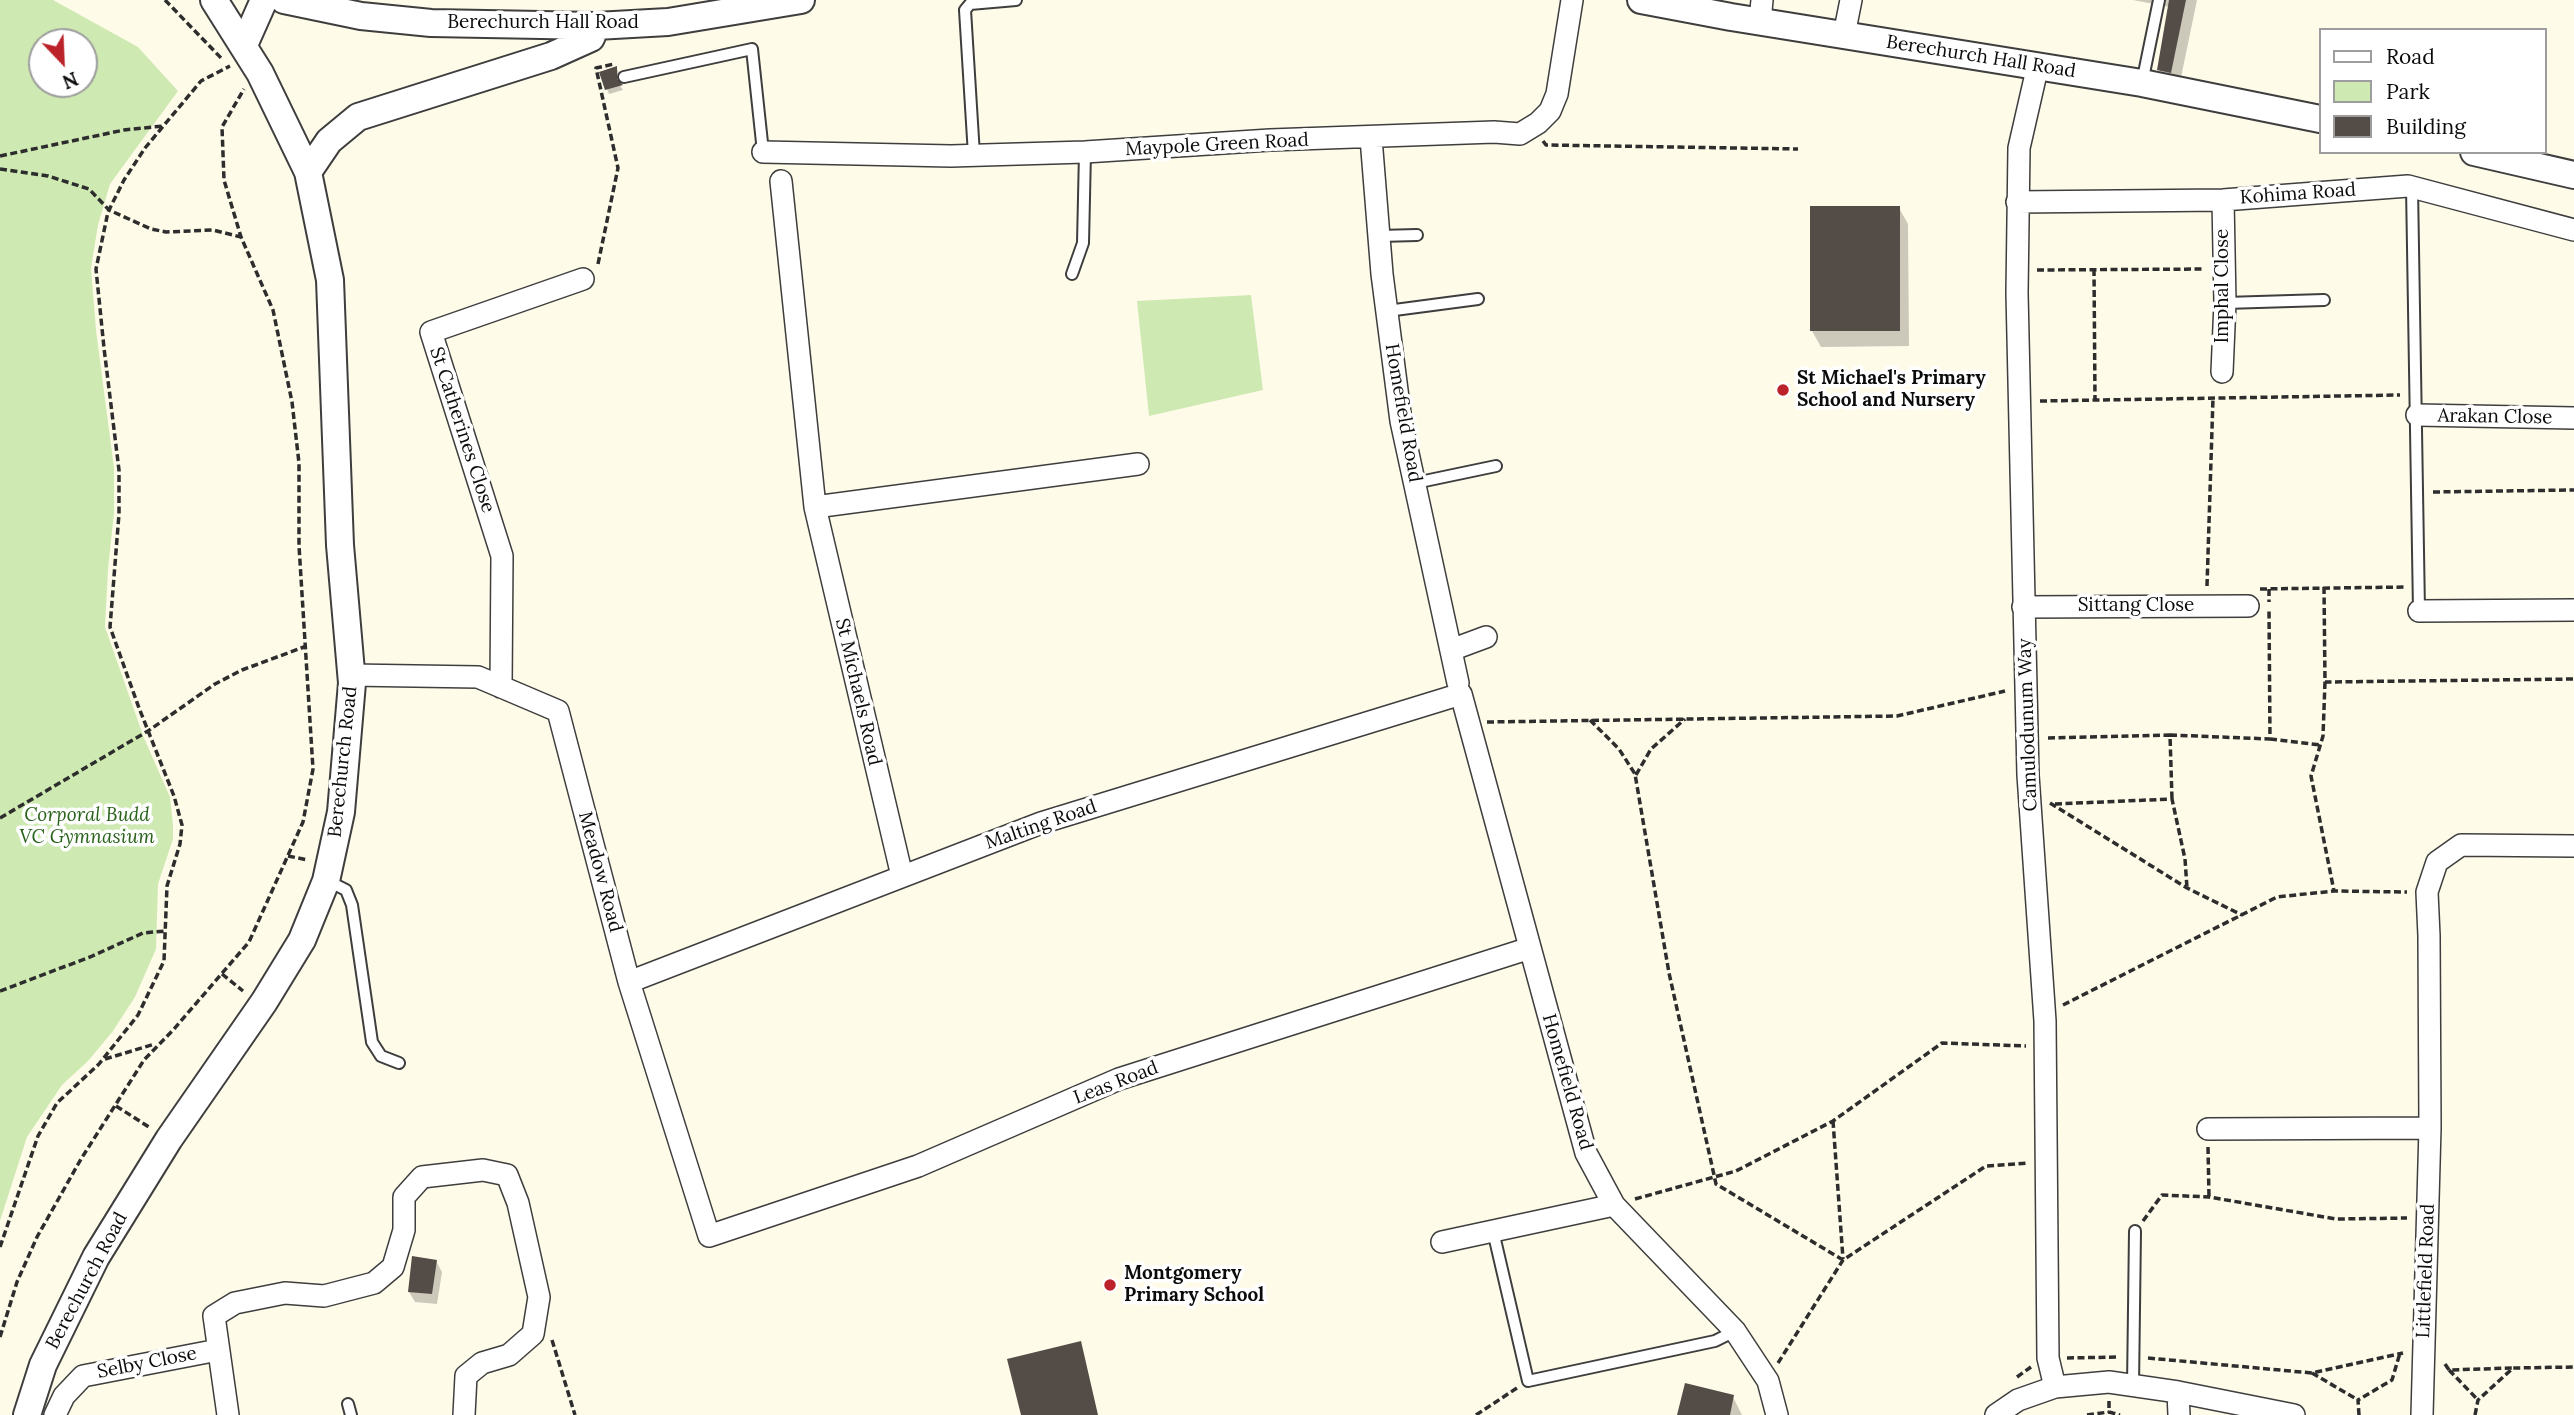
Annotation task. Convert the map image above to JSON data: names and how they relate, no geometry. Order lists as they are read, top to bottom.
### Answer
{
  "streets": {
    "street": [
      "Berechurch Hall Road",
      "Maypole Green Road",
      "Kohima Road",
      "Imphal Close",
      "Homefield Road",
      "Arakan Close",
      "St Catherines Close",
      "Sittang Close",
      "St Michaels Road",
      "Camulodunum Way",
      "Berechurch Road",
      "Malting Road",
      "Meadow Road",
      "Leas Road",
      "Littlefield Road",
      "Selby Close"
    ]
  },
  "crossings": [
    ["Berechurch Hall Road", "Camulodunum Way"],
    ["Maypole Green Road", "Homefield Road"],
    ["Kohima Road", "Imphal Close"],
    ["Kohima Road", "Camulodunum Way"],
    ["Homefield Road", "Malting Road"],
    ["Homefield Road", "Leas Road"],
    ["St Catherines Close", "Meadow Road"],
    ["Sittang Close", "Camulodunum Way"],
    ["St Michaels Road", "Malting Road"],
    ["Berechurch Road", "Meadow Road"],
    ["Malting Road", "Meadow Road"],
    ["Meadow Road", "Leas Road"]
  ],
  "parks": ["Corporal Budd VC Gymnasium"],
  "places": ["St Michael's Primary School and Nursery", "Montgomery Primary School"],
  "legend": ["Road", "Park", "Building"],
  "north": "bottom right"
}
